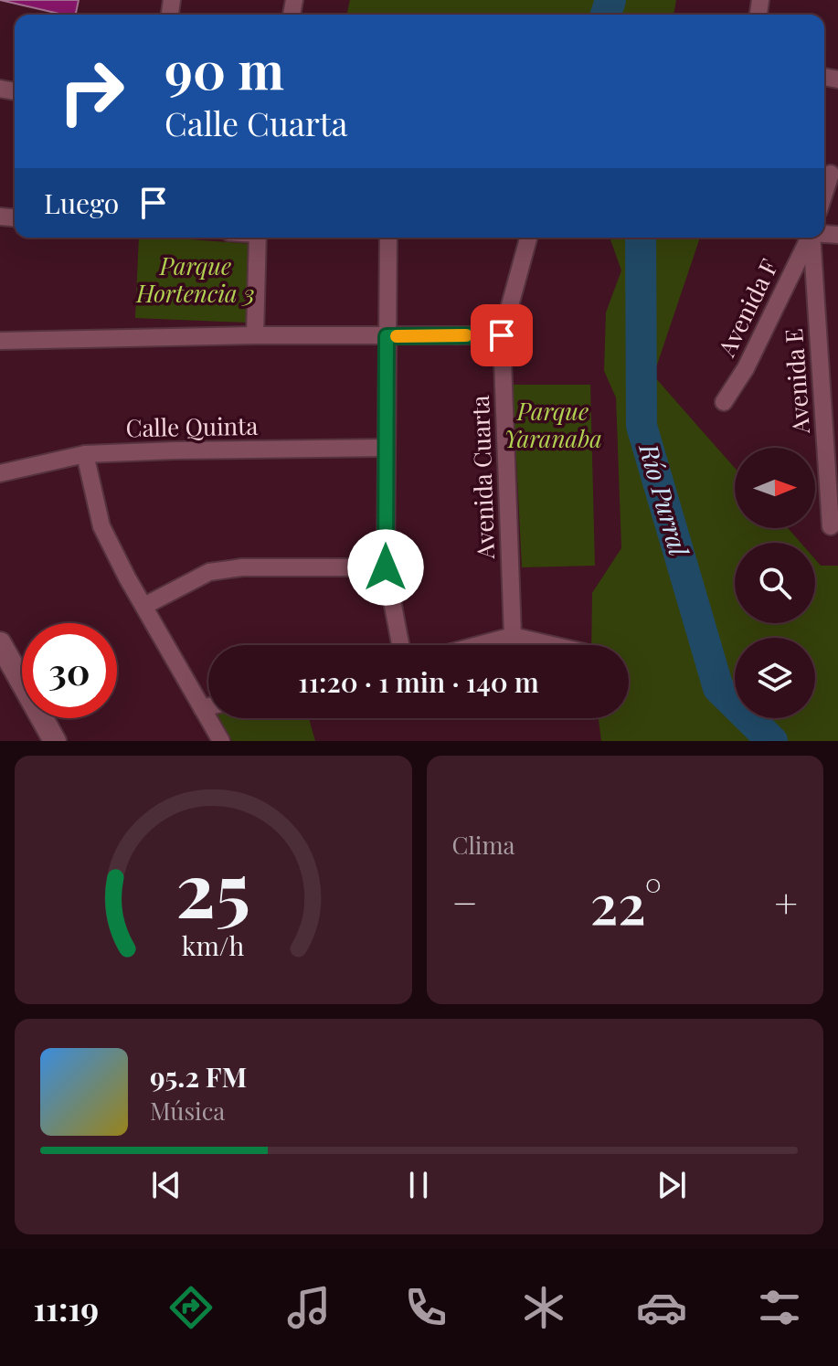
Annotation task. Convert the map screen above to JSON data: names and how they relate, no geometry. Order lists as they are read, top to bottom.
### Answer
{
  "streets": {
    "street": [
      "Avenida F",
      "Avenida E",
      "Calle Quinta",
      "Avenida Cuarta"
    ]
  },
  "water": ["Río Purral"],
  "parks": ["Parque Hortencia 3", "Parque Yaranaba"],
  "north": "right",
  "page": {
    "turn": ["90 m", "Calle Cuarta"],
    "then": "Luego",
    "limit": "30",
    "trip": "11:20 · 1 min · 140 m",
    "tile": "Clima",
    "heat": ["−", "22°", "+"],
    "song": ["95.2 FM", "Música"],
    "tabs": "11:19",
    "gauge": ["25", "km/h"]
  }
}
